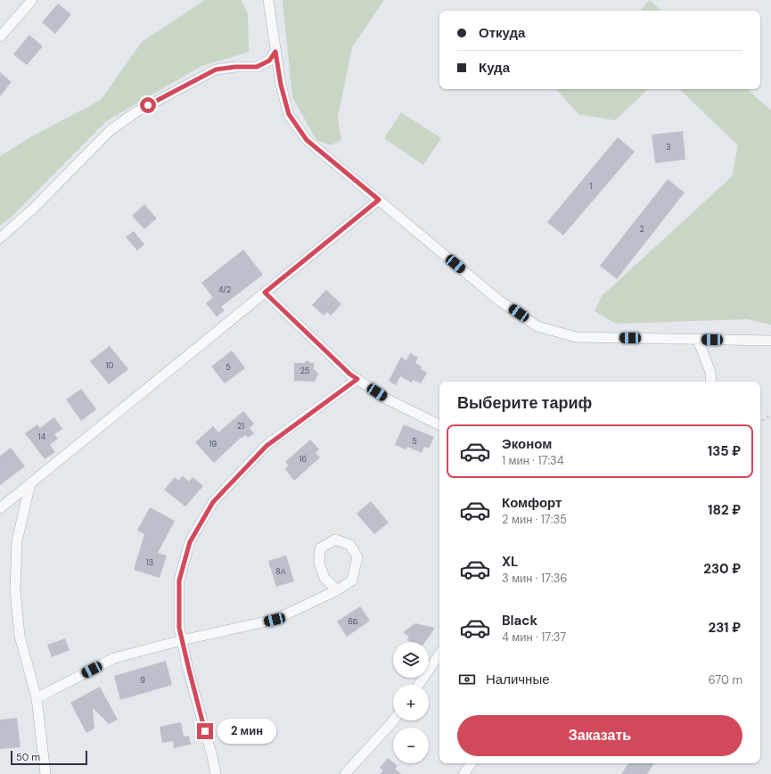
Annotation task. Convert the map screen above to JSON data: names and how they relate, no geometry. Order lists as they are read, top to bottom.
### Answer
{
  "house_numbers": [
    "3",
    "1",
    "2",
    "4/2",
    "10",
    "5",
    "25",
    "21",
    "14",
    "5",
    "19",
    "16",
    "13",
    "8А",
    "6Б",
    "9"
  ],
  "scale_bar": "50 m",
  "page": {
    "banner": ["Откуда", "Куда"],
    "heading": "Выберите тариф",
    "list": [
      {
        "name": "Эконом",
        "note": "1 мин · 17:34",
        "value": "135 ₽"
      },
      {
        "name": "Комфорт",
        "note": "2 мин · 17:35",
        "value": "182 ₽"
      },
      {
        "name": "XL",
        "note": "3 мин · 17:36",
        "value": "230 ₽"
      },
      {
        "name": "Black",
        "note": "4 мин · 17:37",
        "value": "231 ₽"
      }
    ],
    "map_buttons": ["+", "−"],
    "pay": ["Наличные", "670 m"],
    "buttons": "Заказать",
    "bubble": "2 мин",
    "scale": "50 m"
  }
}
